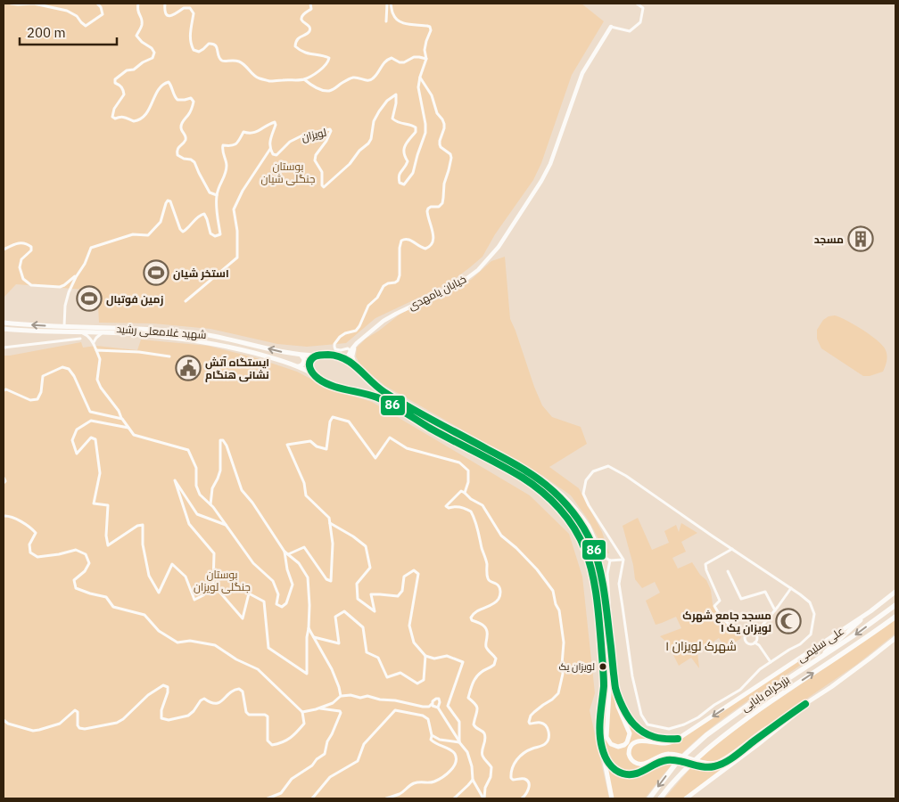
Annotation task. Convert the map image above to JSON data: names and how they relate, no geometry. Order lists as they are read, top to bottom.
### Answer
{
  "streets": {
    "highway": ["بزرگراه بابایی"],
    "main road": ["خیابان یامهدی", "شهید غلامعلی رشید", "علی سلیمی"],
    "street": ["لویزان"]
  },
  "crossings": [
    ["خیابان یامهدی", "شهید غلامعلی رشید"]
  ],
  "districts": ["شهرک لویزان ۱"],
  "parks": ["بوستان جنگلی شیان", "بوستان جنگلی لویزان"],
  "places": {
    "building": ["مسجد"],
    "sports": ["استخر شیان", "زمین فوتبال"],
    "public building": ["ایستگاه آتش نشانی هنگام"],
    "mosque": ["مسجد جامع شهرک لویزان یک ۱"],
    "other": ["لویزان یک"]
  },
  "lines": ["transit line 86"],
  "scale_bar": "200 m"
}
